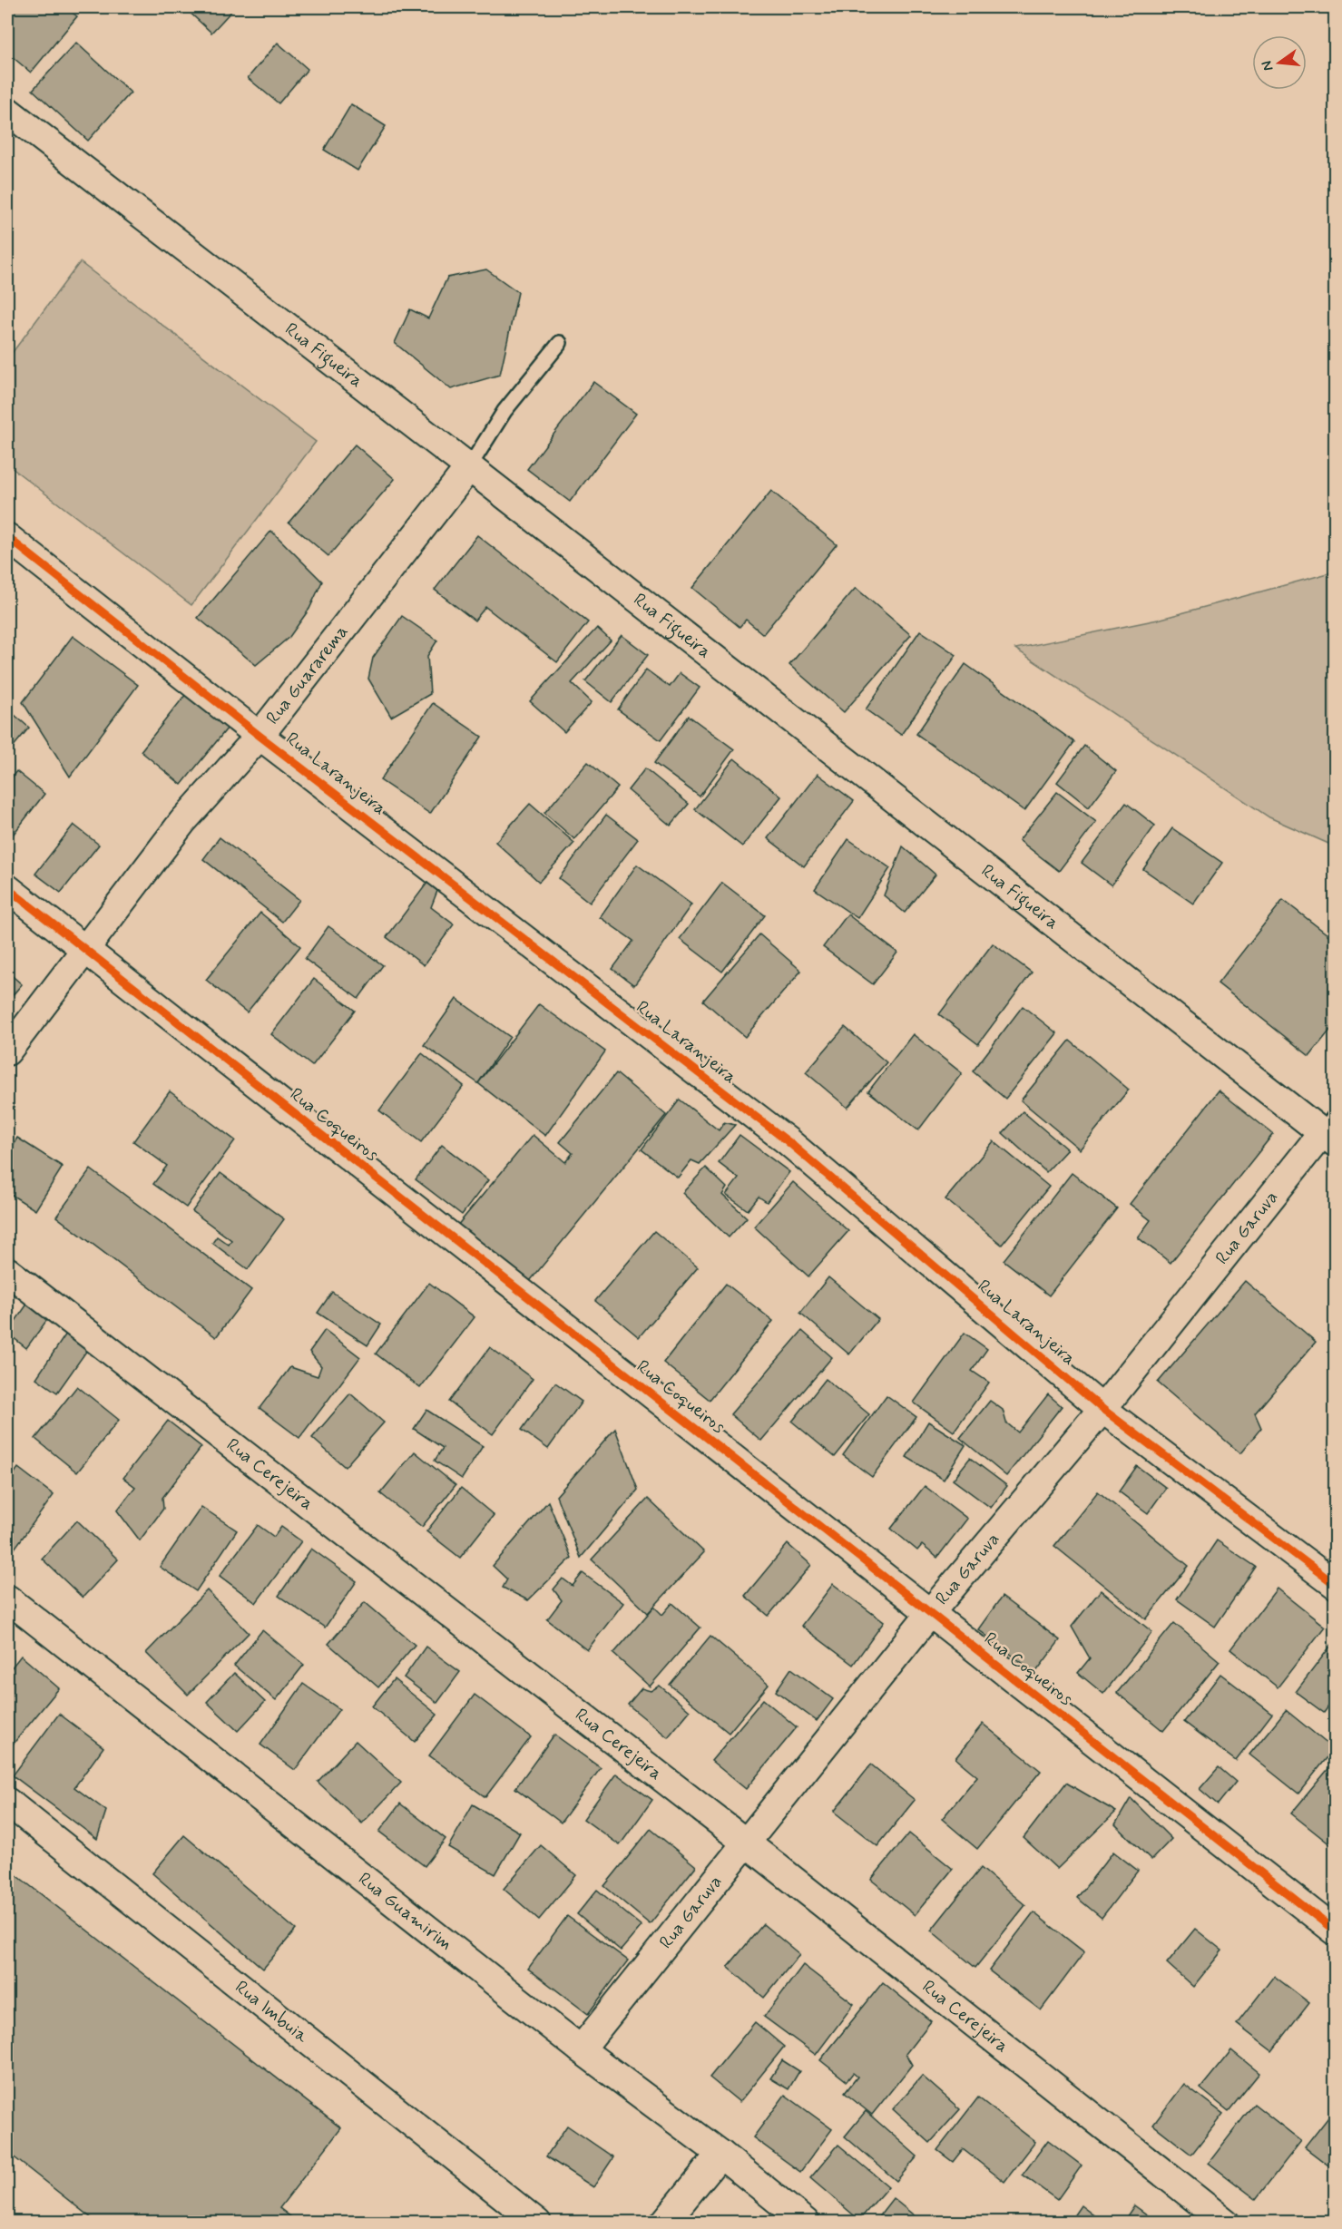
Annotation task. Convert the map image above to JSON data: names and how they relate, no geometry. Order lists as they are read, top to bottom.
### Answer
{
  "streets": {
    "street": [
      "Rua Figueira",
      "Rua Guararema",
      "Rua Laranjeira",
      "Rua Coqueiros",
      "Rua Garuva",
      "Rua Cerejeira",
      "Rua Guamirim",
      "Rua Imbuia"
    ]
  },
  "crossings": [
    ["Rua Figueira", "Rua Guararema"],
    ["Rua Figueira", "Rua Garuva"],
    ["Rua Guararema", "Rua Laranjeira"],
    ["Rua Guararema", "Rua Coqueiros"],
    ["Rua Laranjeira", "Rua Garuva"],
    ["Rua Coqueiros", "Rua Garuva"],
    ["Rua Garuva", "Rua Cerejeira"],
    ["Rua Garuva", "Rua Guamirim"]
  ],
  "north": "left"
}
